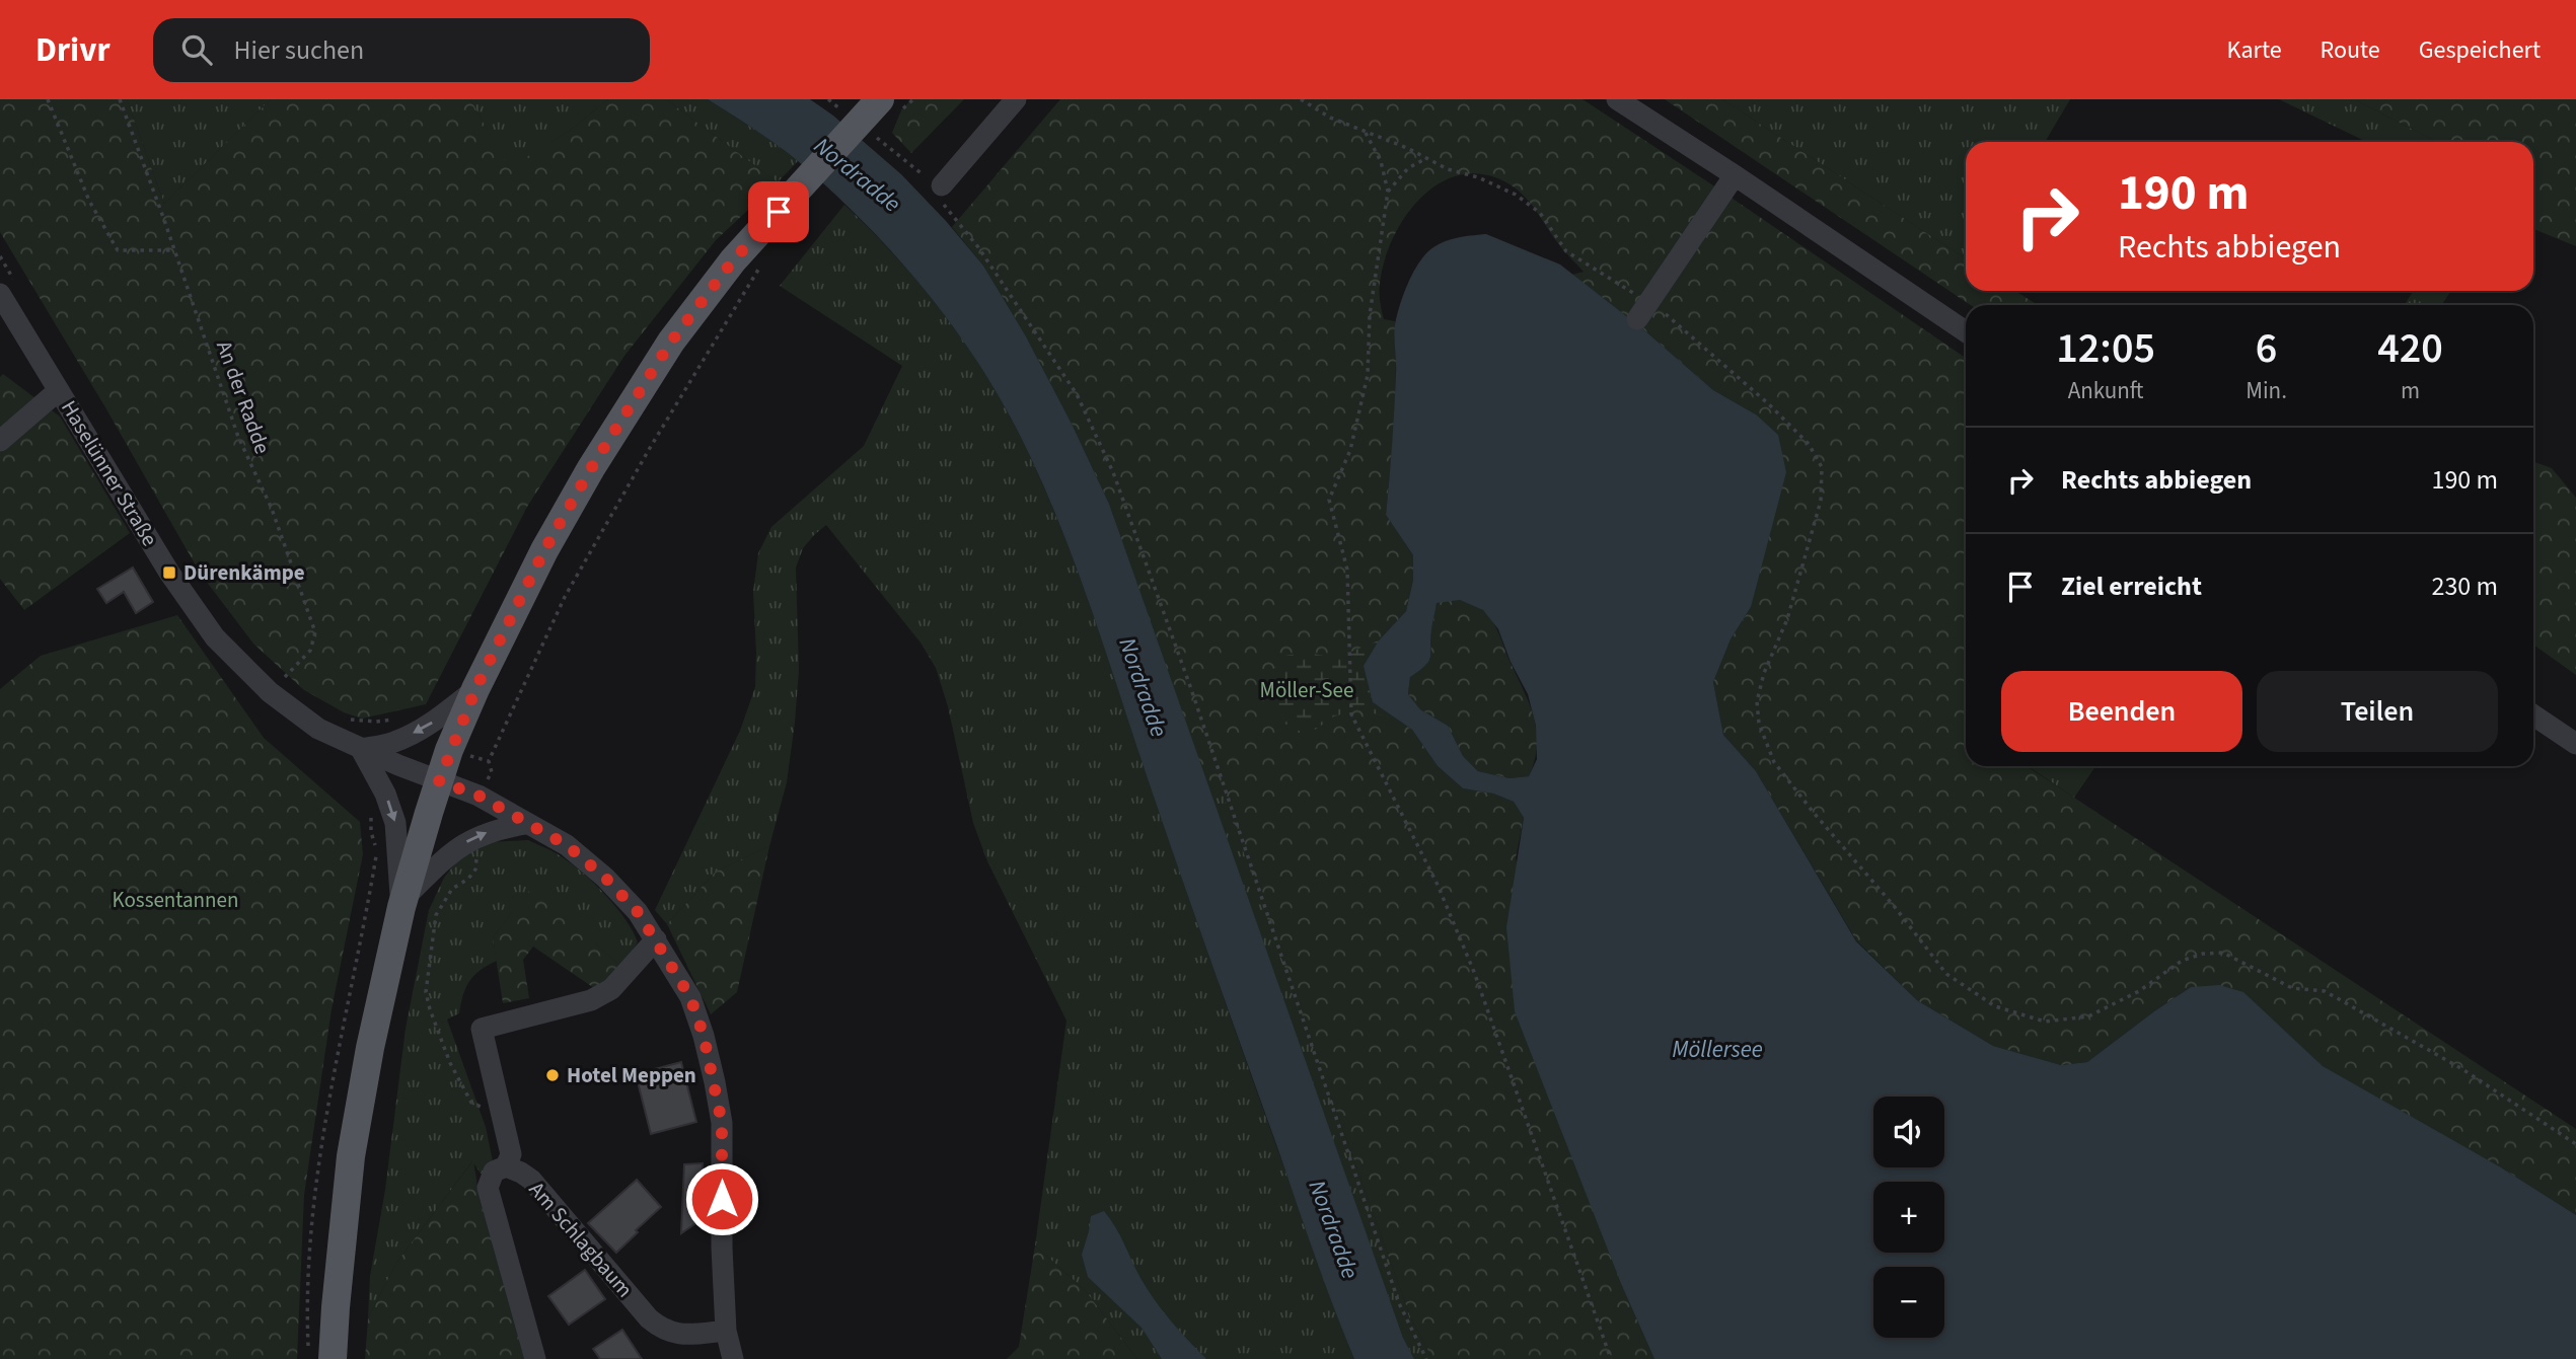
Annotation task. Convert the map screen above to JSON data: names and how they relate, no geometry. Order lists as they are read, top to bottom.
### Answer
{
  "streets": {
    "street": ["Haselünner Straße", "Am Schlagbaum"],
    "path": ["An der Radde"]
  },
  "crossings": [
    ["An der Radde", "Haselünner Straße"]
  ],
  "water": ["Nordradde", "Möllersee"],
  "parks": ["Möller-See", "Kossentannen"],
  "places": {
    "transit": ["Dürenkämpe"],
    "other": ["Hotel Meppen"]
  },
  "page": {
    "header": "Drivr",
    "search": "Hier suchen",
    "nav": ["Karte", "Route", "Gespeichert"],
    "turn": ["190 m", "Rechts abbiegen"],
    "eta": [
      "12:05",
      "Ankunft",
      "6",
      "Min.",
      "420",
      "m"
    ],
    "list": [
      {
        "name": "Rechts abbiegen",
        "value": "190 m"
      },
      {
        "name": "Ziel erreicht",
        "value": "230 m"
      }
    ],
    "buttons": ["Beenden", "Teilen"],
    "map_buttons": ["+", "−"]
  }
}
